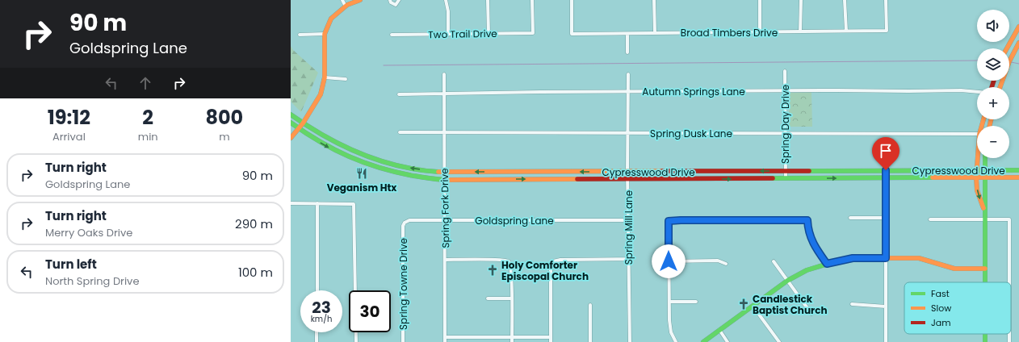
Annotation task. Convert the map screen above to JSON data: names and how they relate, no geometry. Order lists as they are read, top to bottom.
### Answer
{
  "streets": {
    "main road": ["Cypresswood Drive"],
    "street": [
      "Broad Timbers Drive",
      "Two Trail Drive",
      "Autumn Springs Lane",
      "Spring Day Drive",
      "Spring Dusk Lane",
      "Spring Fork Drive",
      "Goldspring Lane",
      "Spring Mill Lane",
      "Spring Towne Drive"
    ]
  },
  "crossings": [
    ["Autumn Springs Lane", "Spring Day Drive"],
    ["Autumn Springs Lane", "Spring Fork Drive"],
    ["Autumn Springs Lane", "Spring Mill Lane"],
    ["Spring Day Drive", "Spring Dusk Lane"],
    ["Spring Day Drive", "Cypresswood Drive"],
    ["Spring Dusk Lane", "Spring Fork Drive"],
    ["Spring Dusk Lane", "Spring Mill Lane"],
    ["Cypresswood Drive", "Spring Fork Drive"],
    ["Cypresswood Drive", "Spring Mill Lane"],
    ["Spring Fork Drive", "Goldspring Lane"],
    ["Goldspring Lane", "Spring Mill Lane"],
    ["Goldspring Lane", "Spring Towne Drive"]
  ],
  "places": {
    "restaurant": ["Veganism Htx"],
    "church": ["Holy Comforter Episcopal Church", "Candlestick Baptist Church"]
  },
  "legend": ["Fast", "Slow", "Jam"],
  "page": {
    "turn": ["90 m", "Goldspring Lane"],
    "map_buttons": ["+", "−"],
    "eta": [
      "19:12",
      "Arrival",
      "2",
      "min",
      "800",
      "m"
    ],
    "list": [
      {
        "name": "Turn right",
        "note": "Goldspring Lane",
        "value": "90 m"
      },
      {
        "name": "Turn right",
        "note": "Merry Oaks Drive",
        "value": "290 m"
      },
      {
        "name": "Turn left",
        "note": "North Spring Drive",
        "value": "100 m"
      }
    ],
    "speed": "23 km/h",
    "limit": "30"
  }
}
